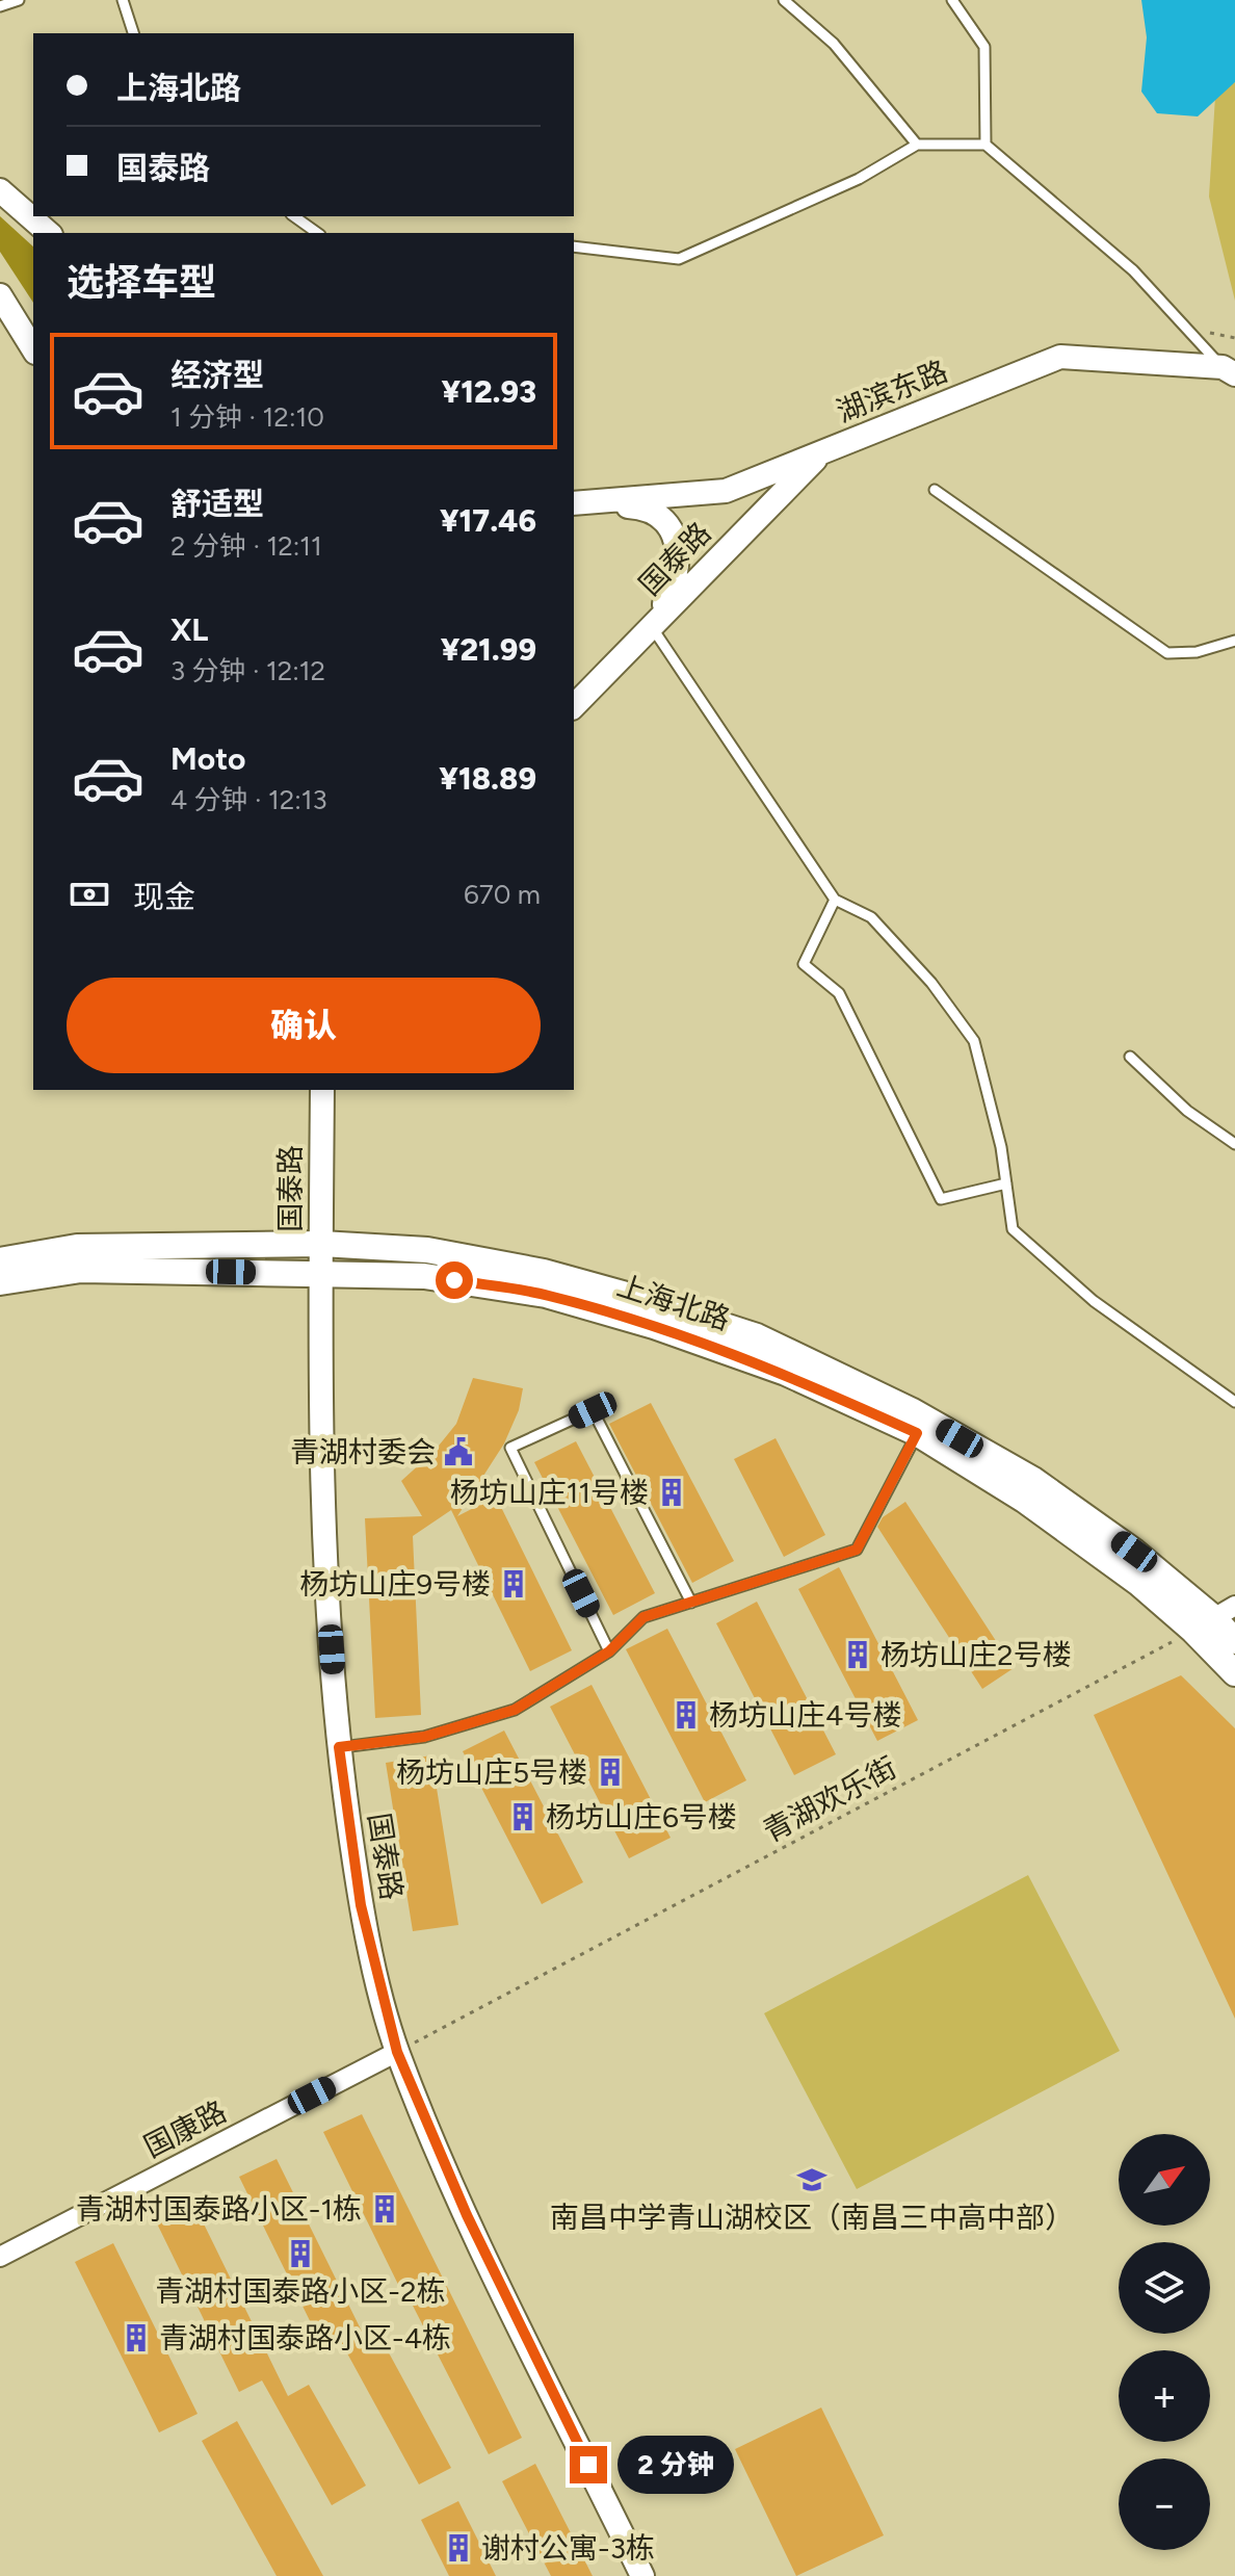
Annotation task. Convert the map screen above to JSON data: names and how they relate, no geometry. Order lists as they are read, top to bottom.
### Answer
{
  "streets": {
    "main road": ["上海北路"],
    "street": ["湖滨东路", "国泰路", "国康路"],
    "path": ["青湖欢乐街"]
  },
  "crossings": [
    ["湖滨东路", "国泰路"],
    ["国泰路", "上海北路"],
    ["国泰路", "青湖欢乐街"],
    ["国泰路", "国康路"],
    ["上海北路", "青湖欢乐街"],
    ["青湖欢乐街", "国康路"]
  ],
  "places": {
    "public building": ["青湖村委会"],
    "building": [
      "杨坊山庄11号楼",
      "杨坊山庄9号楼",
      "杨坊山庄2号楼",
      "杨坊山庄4号楼",
      "杨坊山庄5号楼",
      "杨坊山庄6号楼",
      "青湖村国泰路小区-1栋",
      "青湖村国泰路小区-2栋",
      "青湖村国泰路小区-4栋",
      "谢村公寓-3栋"
    ],
    "school or university": ["南昌中学青山湖校区（南昌三中高中部）"]
  },
  "north": "top right",
  "page": {
    "banner": ["上海北路", "国泰路"],
    "heading": "选择车型",
    "list": [
      {
        "name": "经济型",
        "note": "1 分钟 · 12:10",
        "value": "¥12.93"
      },
      {
        "name": "舒适型",
        "note": "2 分钟 · 12:11",
        "value": "¥17.46"
      },
      {
        "name": "XL",
        "note": "3 分钟 · 12:12",
        "value": "¥21.99"
      },
      {
        "name": "Moto",
        "note": "4 分钟 · 12:13",
        "value": "¥18.89"
      }
    ],
    "pay": ["现金", "670 m"],
    "buttons": "确认",
    "map_buttons": ["+", "−"],
    "bubble": "2 分钟"
  }
}
